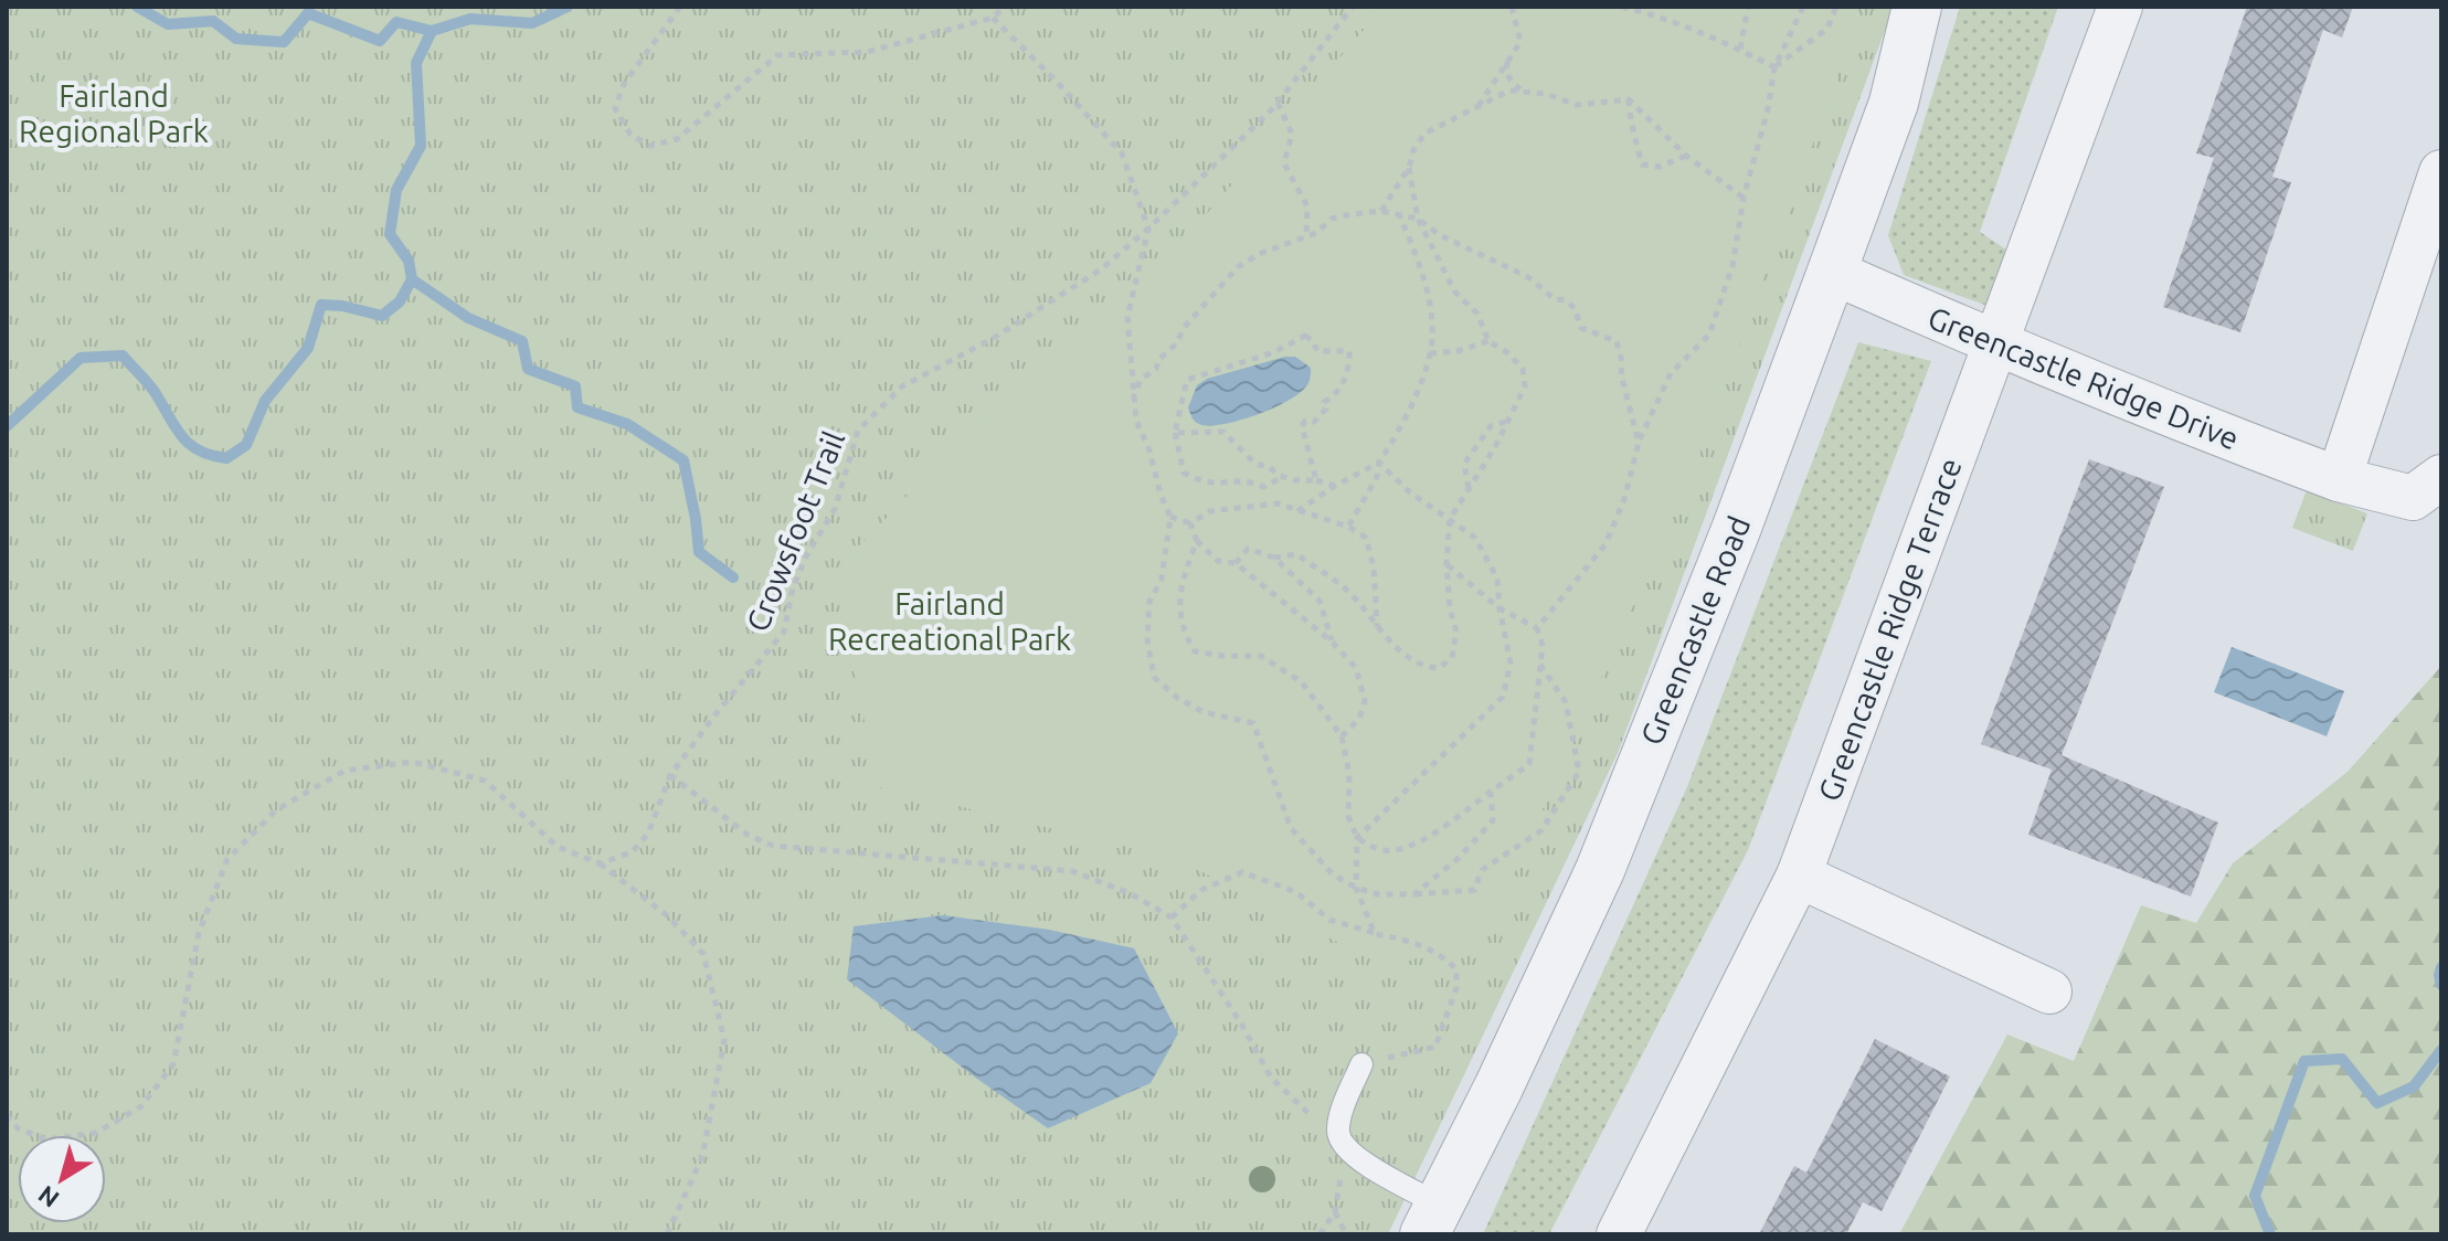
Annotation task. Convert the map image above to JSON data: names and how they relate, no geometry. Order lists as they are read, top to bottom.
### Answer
{
  "streets": {
    "street": ["Greencastle Ridge Drive", "Greencastle Ridge Terrace", "Greencastle Road"],
    "path": ["Crowsfoot Trail"]
  },
  "crossings": [
    ["Greencastle Ridge Drive", "Greencastle Ridge Terrace"],
    ["Greencastle Ridge Drive", "Greencastle Road"]
  ],
  "parks": ["Fairland Regional Park", "Fairland Recreational Park"],
  "north": "bottom left"
}
